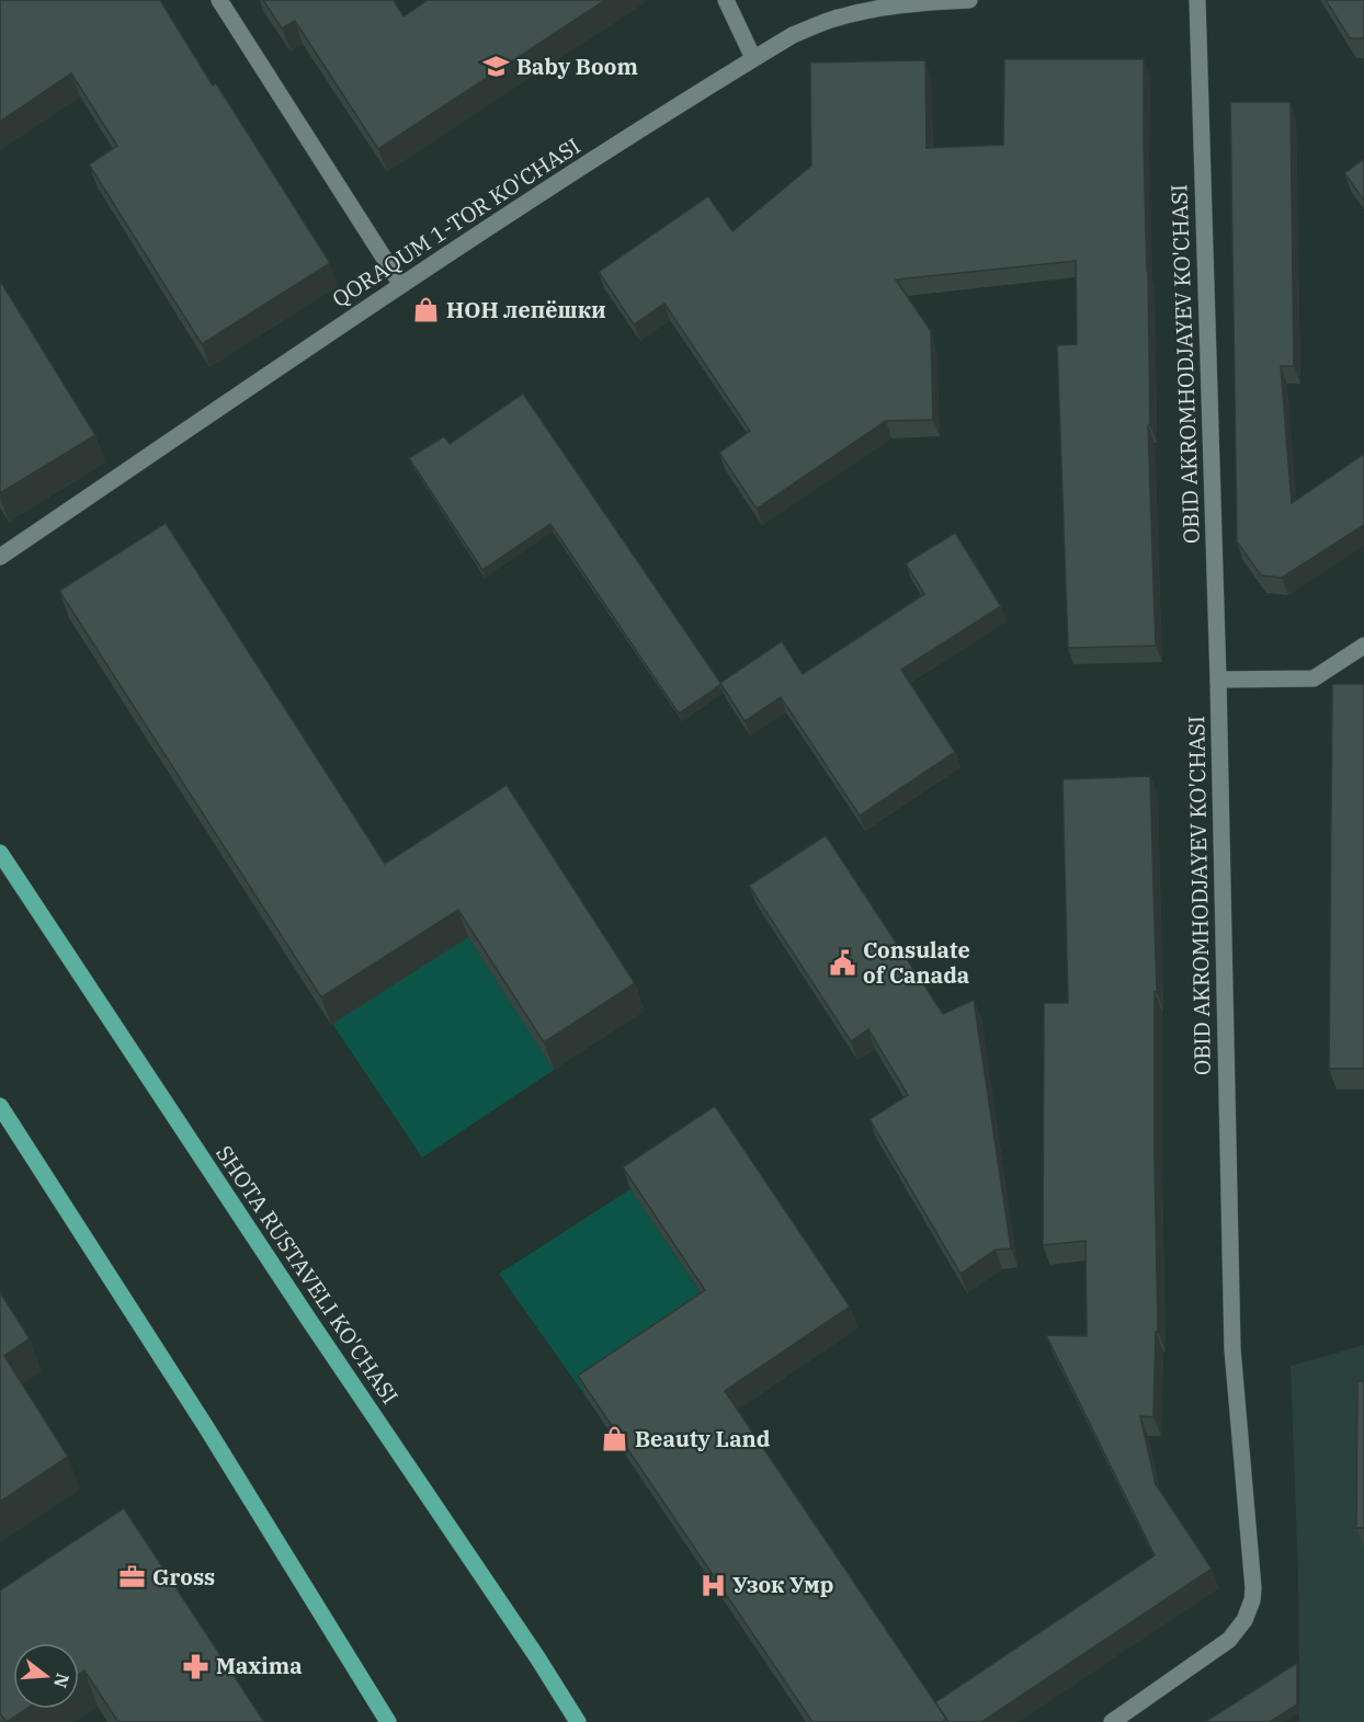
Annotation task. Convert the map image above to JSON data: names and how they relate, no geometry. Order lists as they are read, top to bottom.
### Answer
{
  "streets": {
    "main road": ["SHOTA RUSTAVELI KO'CHASI"],
    "street": ["QORAQUM 1-TOR KO'CHASI", "OBID AKROMHODJAYEV KO'CHASI"]
  },
  "places": {
    "school or university": ["Baby Boom"],
    "shop": ["НОН лепёшки", "Beauty Land"],
    "public building": ["Consulate of Canada"],
    "office": ["Gross"],
    "hospital": ["Узок Умр"],
    "pharmacy": ["Maxima"]
  },
  "north": "right"
}
